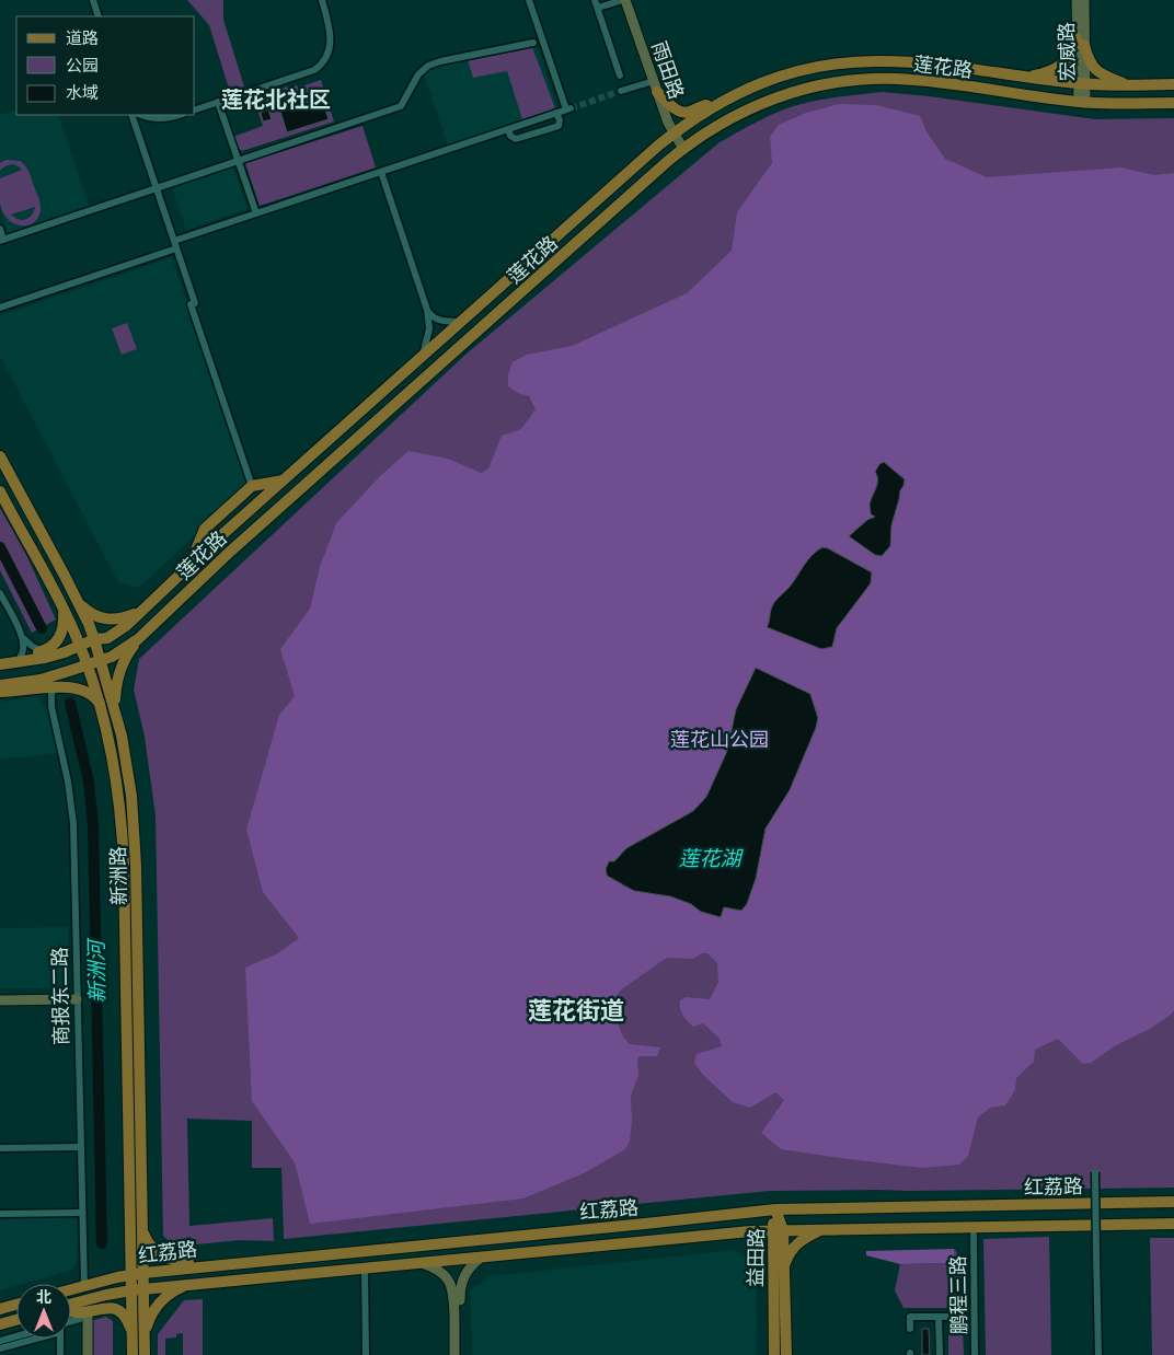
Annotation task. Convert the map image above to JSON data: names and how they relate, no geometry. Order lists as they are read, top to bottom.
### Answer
{
  "streets": {
    "main road": [
      "莲花路",
      "新洲路",
      "红荔路",
      "益田路"
    ],
    "street": [
      "宏威路",
      "雨田路",
      "商报东二路",
      "鹏程三路"
    ]
  },
  "crossings": [
    ["宏威路", "莲花路"],
    ["莲花路", "雨田路"],
    ["莲花路", "新洲路"],
    ["新洲路", "红荔路"],
    ["商报东二路", "红荔路"],
    ["红荔路", "益田路"]
  ],
  "districts": ["莲花北社区", "莲花街道"],
  "water": ["莲花湖", "新洲河"],
  "parks": ["莲花山公园"],
  "legend": ["道路", "公园", "水域"],
  "north": "top"
}
